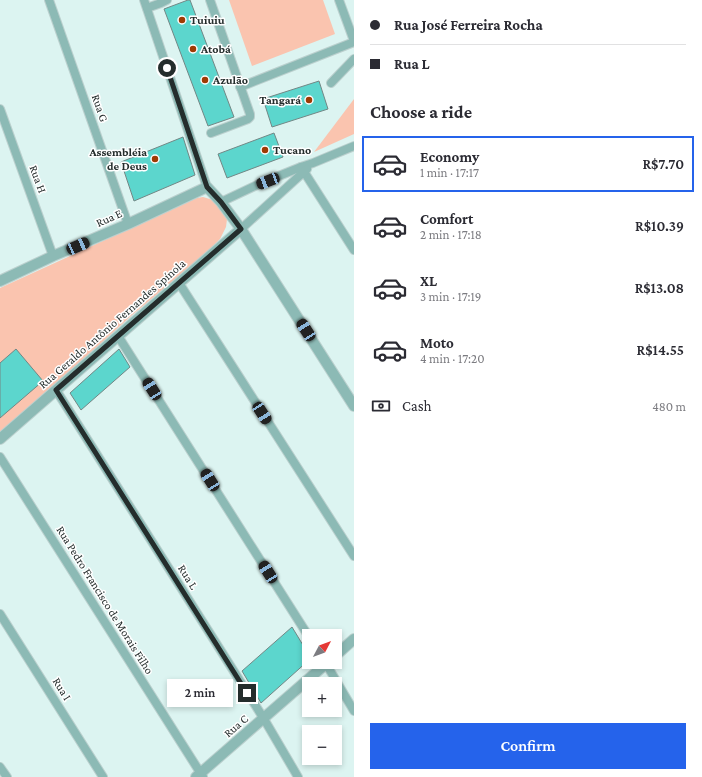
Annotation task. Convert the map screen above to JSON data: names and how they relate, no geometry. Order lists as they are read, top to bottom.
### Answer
{
  "streets": {
    "street": [
      "Rua G",
      "Rua H",
      "Rua E",
      "Rua Geraldo Antônio Fernandes Spínola",
      "Rua L",
      "Rua Pedro Francisco de Morais Filho",
      "Rua I",
      "Rua C"
    ]
  },
  "crossings": [
    ["Rua G", "Rua E"],
    ["Rua H", "Rua E"],
    ["Rua Geraldo Antônio Fernandes Spínola", "Rua L"],
    ["Rua L", "Rua C"],
    ["Rua Pedro Francisco de Morais Filho", "Rua C"]
  ],
  "places": [
    "Tuiuiu",
    "Atobá",
    "Azulão",
    "Tangará",
    "Tucano",
    "Assembléia de Deus"
  ],
  "north": "top right",
  "page": {
    "banner": ["Rua José Ferreira Rocha", "Rua L"],
    "heading": "Choose a ride",
    "list": [
      {
        "name": "Economy",
        "note": "1 min · 17:17",
        "value": "R$7.70"
      },
      {
        "name": "Comfort",
        "note": "2 min · 17:18",
        "value": "R$10.39"
      },
      {
        "name": "XL",
        "note": "3 min · 17:19",
        "value": "R$13.08"
      },
      {
        "name": "Moto",
        "note": "4 min · 17:20",
        "value": "R$14.55"
      }
    ],
    "pay": ["Cash", "480 m"],
    "map_buttons": ["+", "−"],
    "bubble": "2 min",
    "buttons": "Confirm"
  }
}
